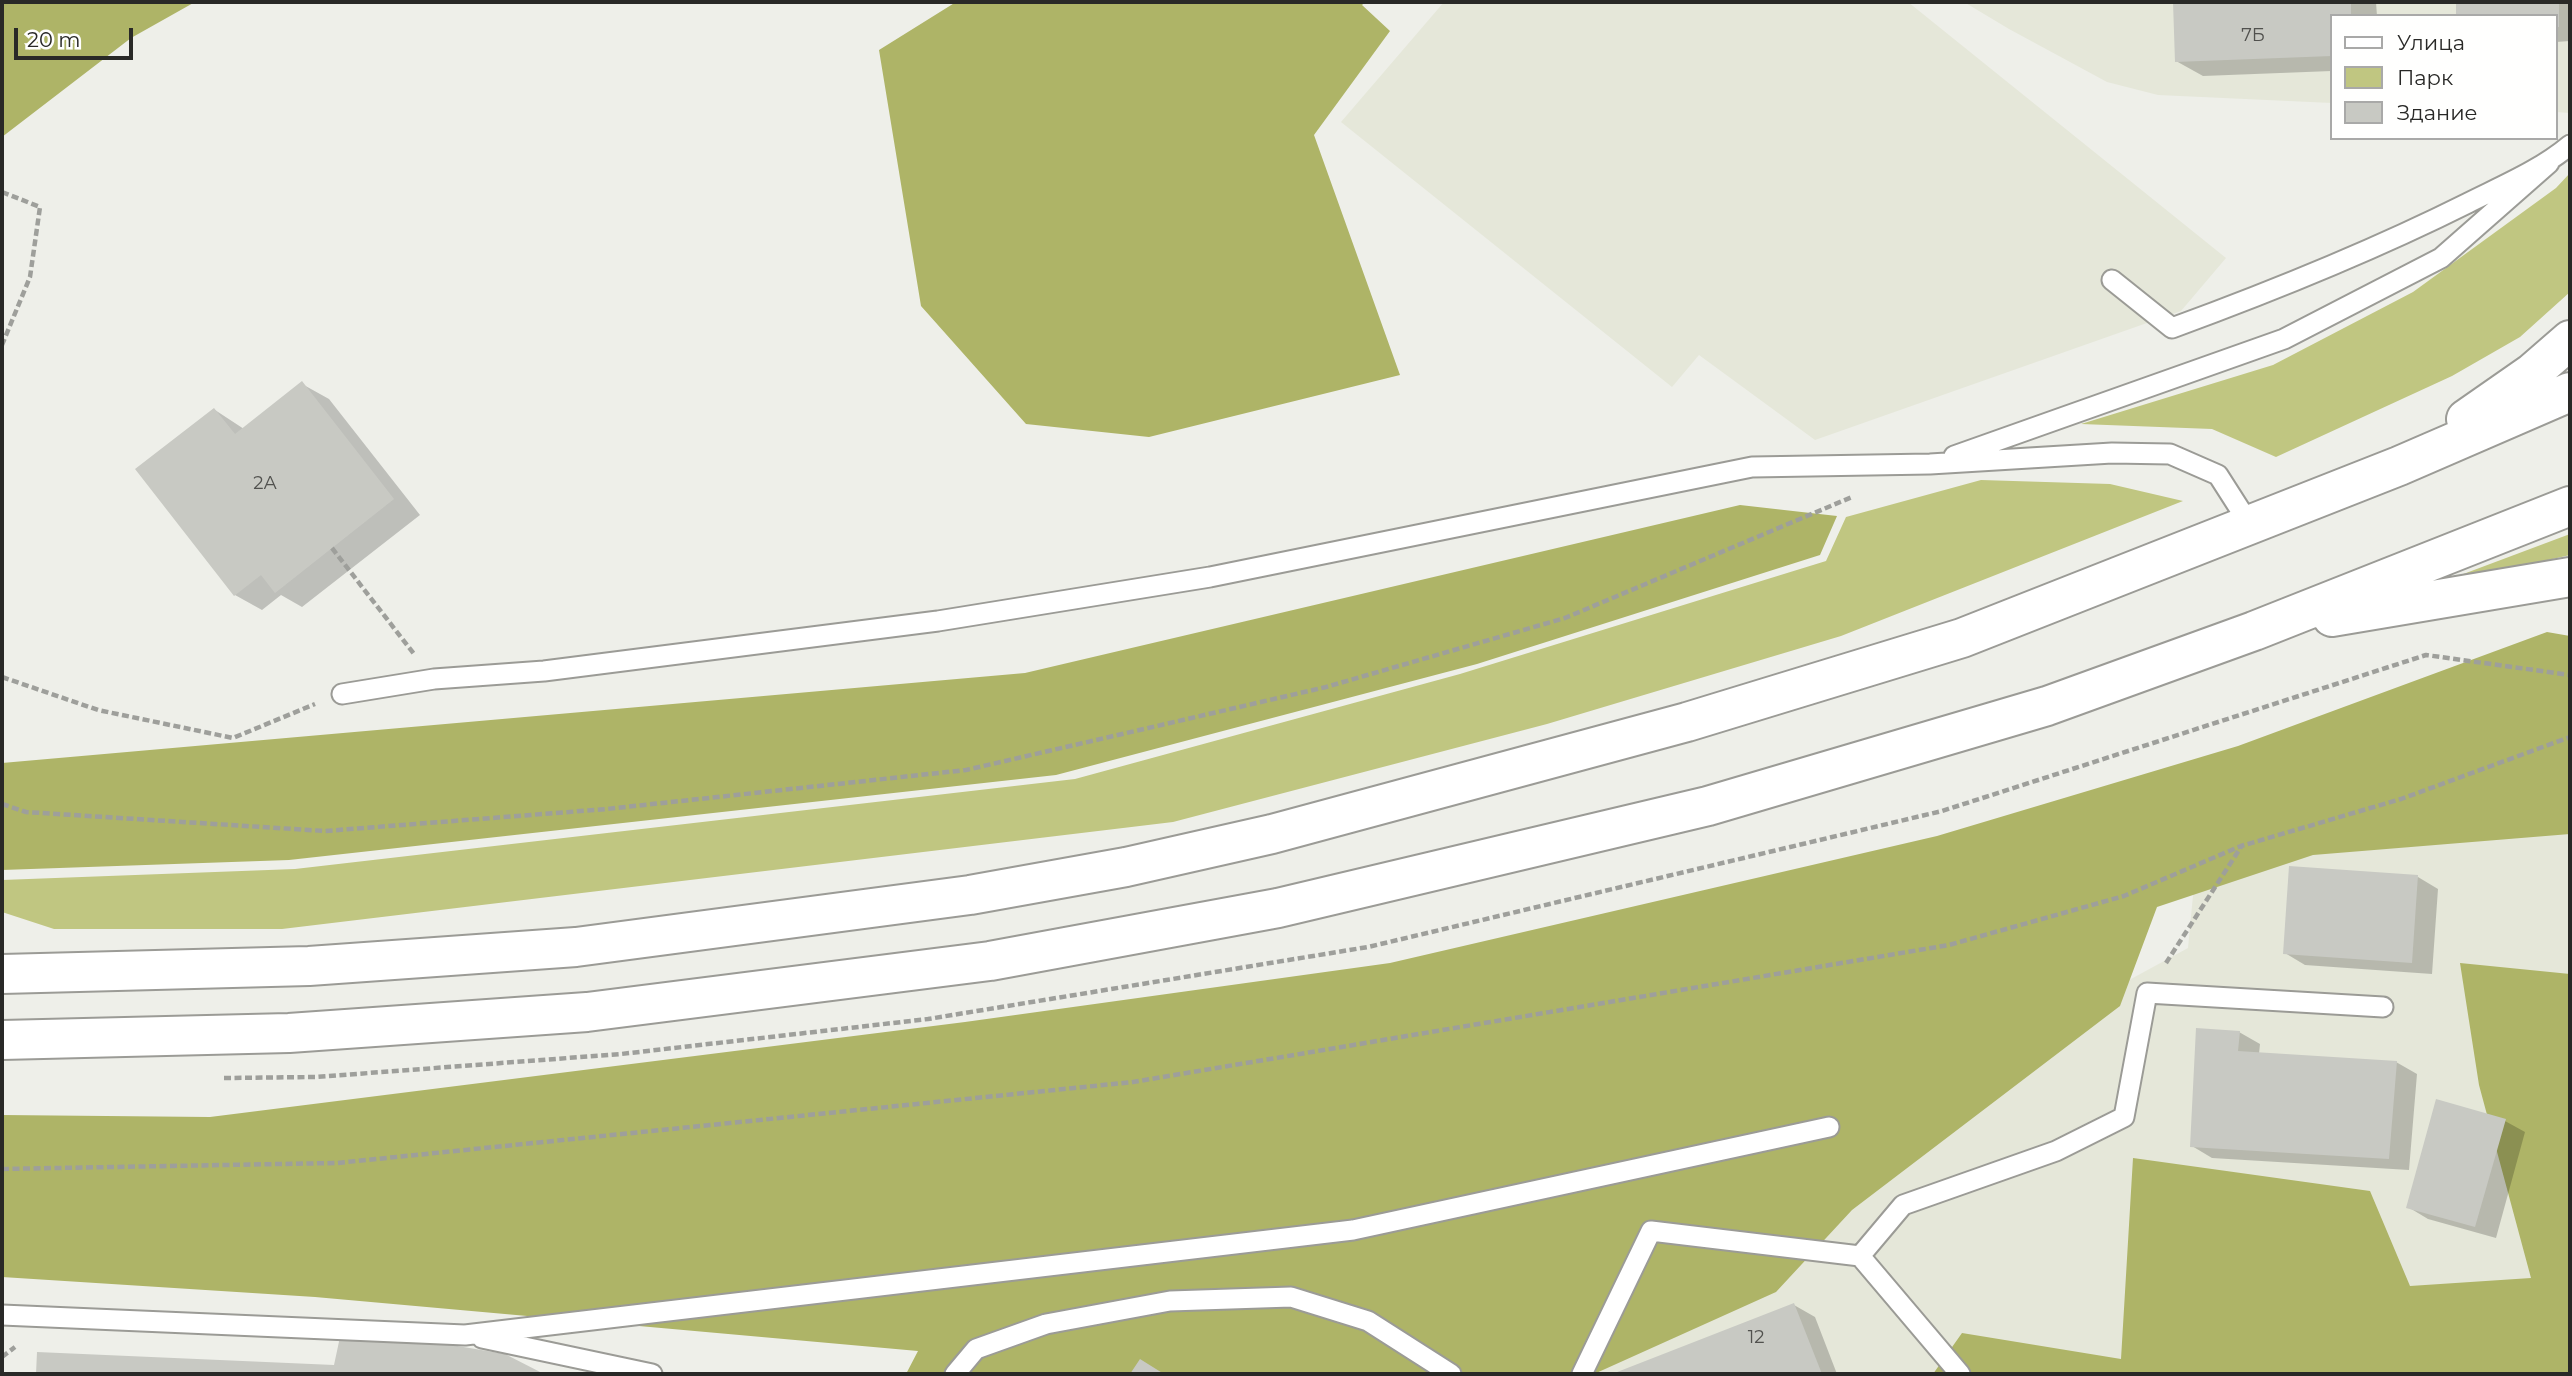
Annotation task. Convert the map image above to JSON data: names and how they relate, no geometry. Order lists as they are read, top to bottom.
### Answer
{
  "house_numbers": ["7Б", "2А", "12"],
  "legend": ["Улица", "Парк", "Здание"],
  "scale_bar": "20 m"
}
